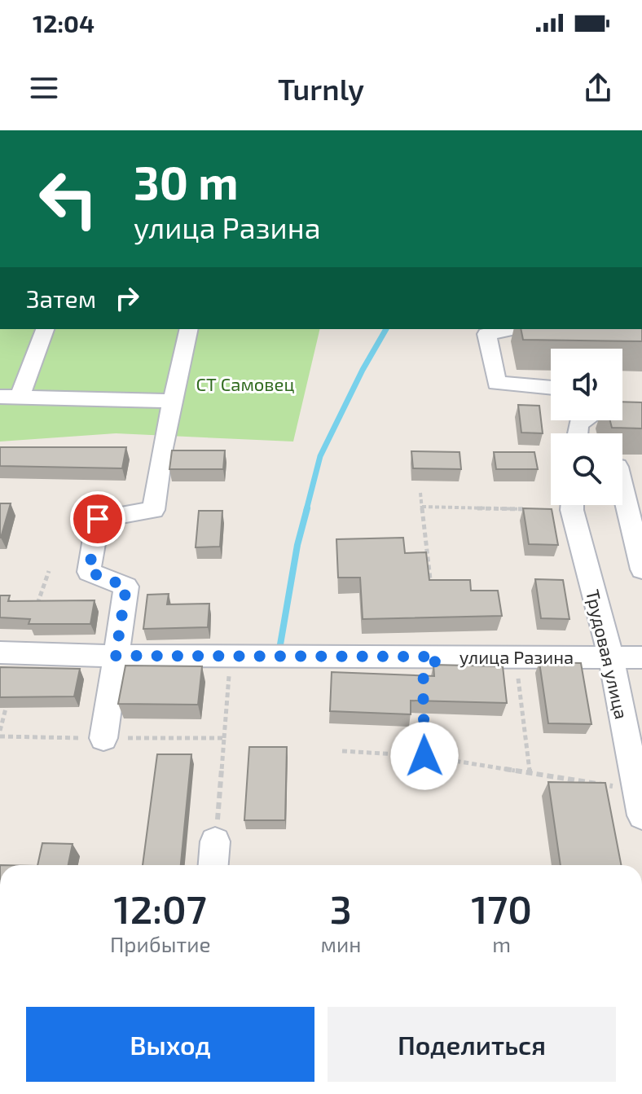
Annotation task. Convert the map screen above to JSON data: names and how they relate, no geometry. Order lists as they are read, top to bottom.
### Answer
{
  "streets": {
    "street": ["Трудовая улица", "улица Разина"]
  },
  "crossings": [
    ["Трудовая улица", "улица Разина"]
  ],
  "parks": ["СТ Самовец"],
  "page": {
    "status": "12:04",
    "header": "Turnly",
    "turn": ["30 m", "улица Разина"],
    "then": "Затем",
    "eta": [
      "12:07",
      "Прибытие",
      "3",
      "мин",
      "170",
      "m"
    ],
    "buttons": ["Выход", "Поделиться"]
  }
}
